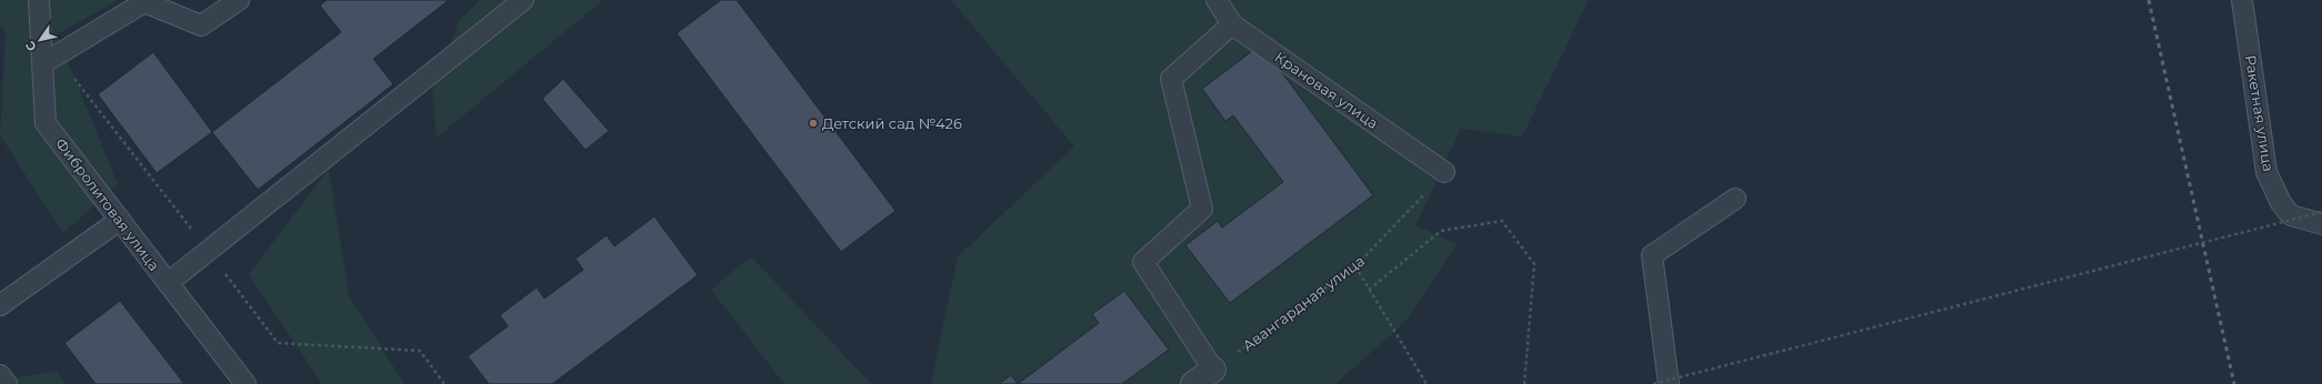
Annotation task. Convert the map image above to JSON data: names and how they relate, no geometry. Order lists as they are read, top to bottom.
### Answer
{
  "streets": {
    "lane": ["Крановая улица", "Ракетная улица", "Фибролитовая улица"],
    "path": ["Авангардная улица"]
  },
  "crossings": [
    ["Крановая улица", "Авангардная улица"]
  ],
  "places": ["Детский сад №426"],
  "north": "bottom left"
}
